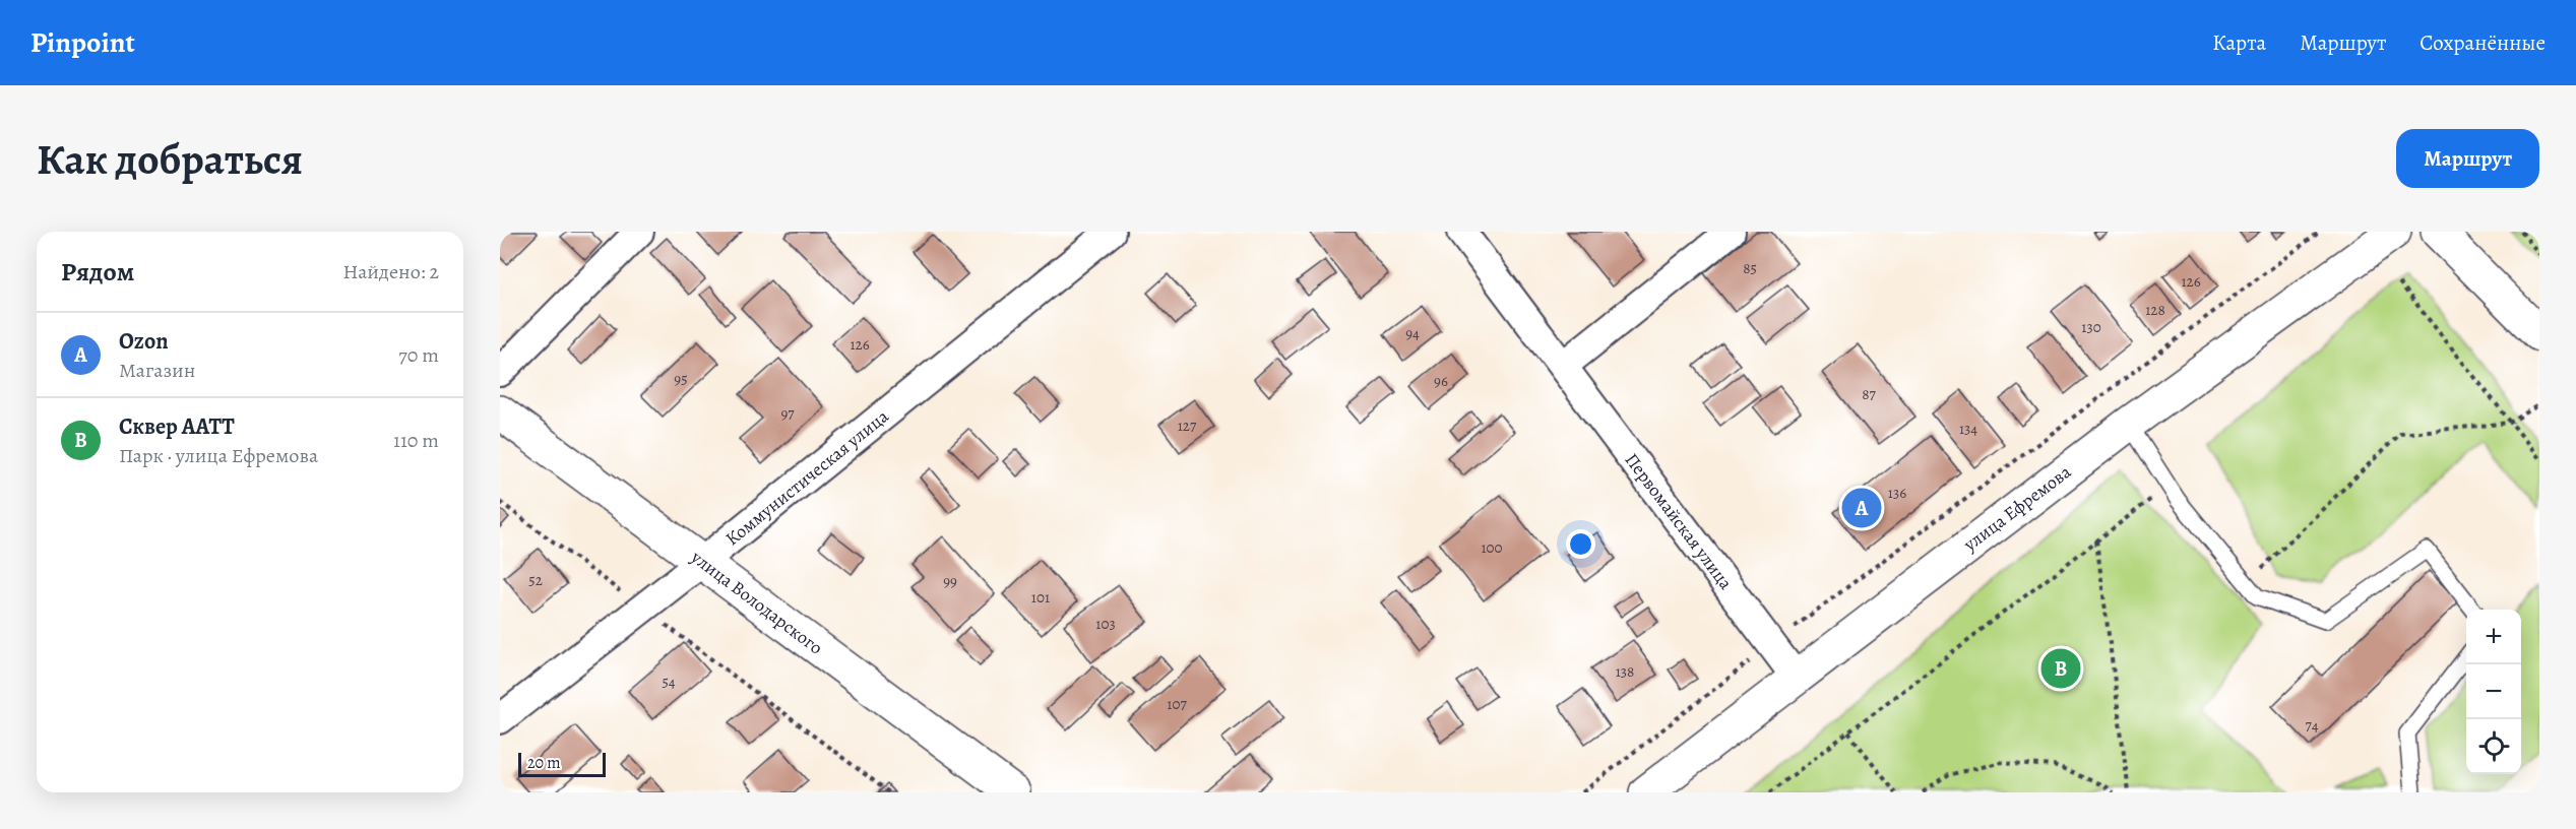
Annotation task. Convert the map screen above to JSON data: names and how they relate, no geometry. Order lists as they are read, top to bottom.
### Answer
{
  "streets": {
    "main road": ["улица Ефремова", "улица Володарского"],
    "street": ["Коммунистическая улица", "Первомайская улица"]
  },
  "crossings": [
    ["Коммунистическая улица", "улица Володарского"],
    ["улица Ефремова", "Первомайская улица"]
  ],
  "house_numbers": [
    "85",
    "126",
    "128",
    "130",
    "94",
    "126",
    "95",
    "96",
    "87",
    "97",
    "127",
    "134",
    "136",
    "100",
    "52",
    "99",
    "101",
    "103",
    "138",
    "54",
    "107",
    "74"
  ],
  "scale_bar": "20 m",
  "page": {
    "header": "Pinpoint",
    "nav": ["Карта", "Маршрут", "Сохранённые"],
    "buttons": "Маршрут",
    "title": "Как добраться",
    "heading": ["Рядом", "Найдено: 2"],
    "list": [
      {
        "mark": "A",
        "name": "Ozon",
        "note": "Магазин",
        "value": "70 m"
      },
      {
        "mark": "B",
        "name": "Сквер ААТТ",
        "note": "Парк · улица Ефремова",
        "value": "110 m"
      }
    ],
    "pins": ["A", "B"],
    "map_buttons": ["+", "−"],
    "scale": "20 m"
  }
}
